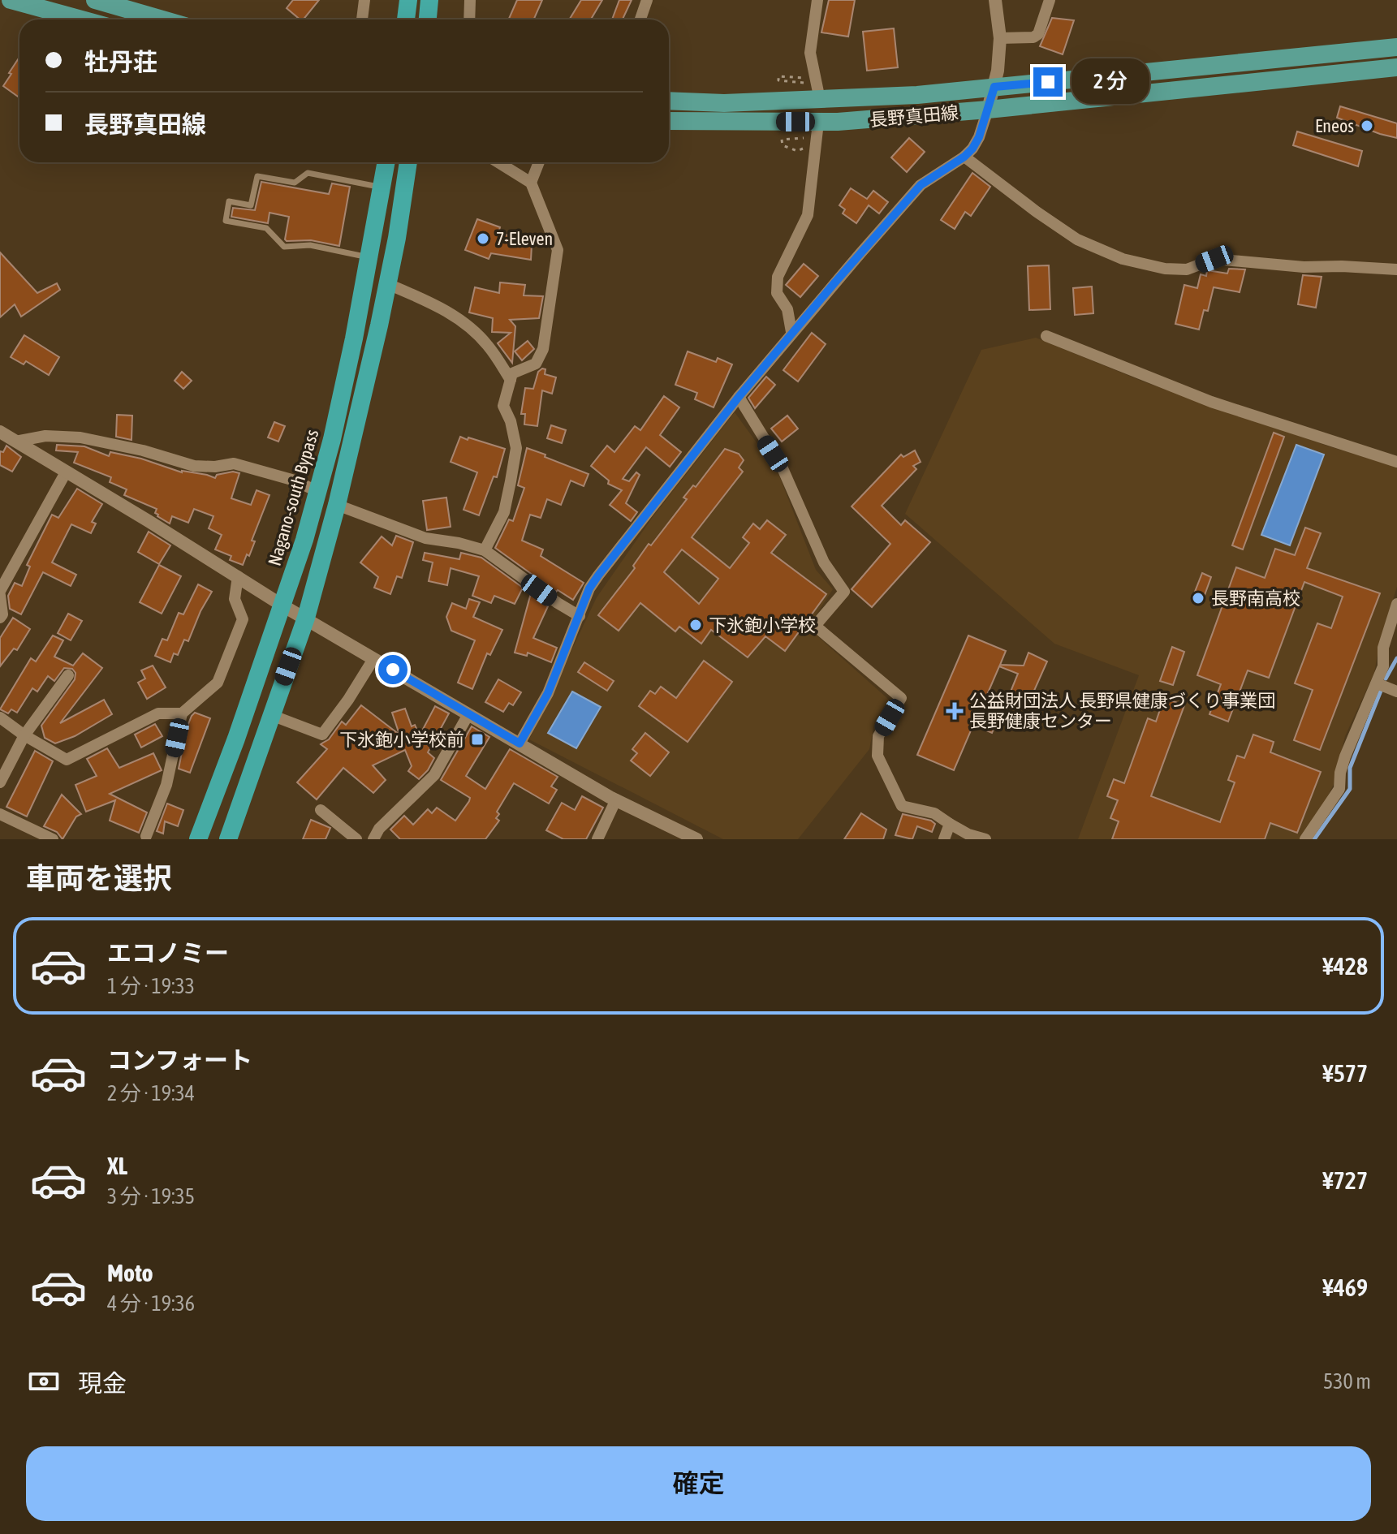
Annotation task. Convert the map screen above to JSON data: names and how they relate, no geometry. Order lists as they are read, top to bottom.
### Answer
{
  "streets": {
    "highway": ["Nagano-south Bypass"],
    "main road": ["長野真田線"]
  },
  "places": {
    "other": [
      "Eneos",
      "7-Eleven",
      "長野南高校",
      "下氷鉋小学校"
    ],
    "health": ["公益財団法人 長野県健康づくり事業団 長野健康センター"],
    "transit": ["下氷鉋小学校前"]
  },
  "page": {
    "banner": ["牡丹荘", "長野真田線"],
    "bubble": "2 分",
    "heading": "車両を選択",
    "list": [
      {
        "name": "エコノミー",
        "note": "1 分 · 19:33",
        "value": "¥428"
      },
      {
        "name": "コンフォート",
        "note": "2 分 · 19:34",
        "value": "¥577"
      },
      {
        "name": "XL",
        "note": "3 分 · 19:35",
        "value": "¥727"
      },
      {
        "name": "Moto",
        "note": "4 分 · 19:36",
        "value": "¥469"
      }
    ],
    "pay": ["現金", "530 m"],
    "buttons": "確定"
  }
}
